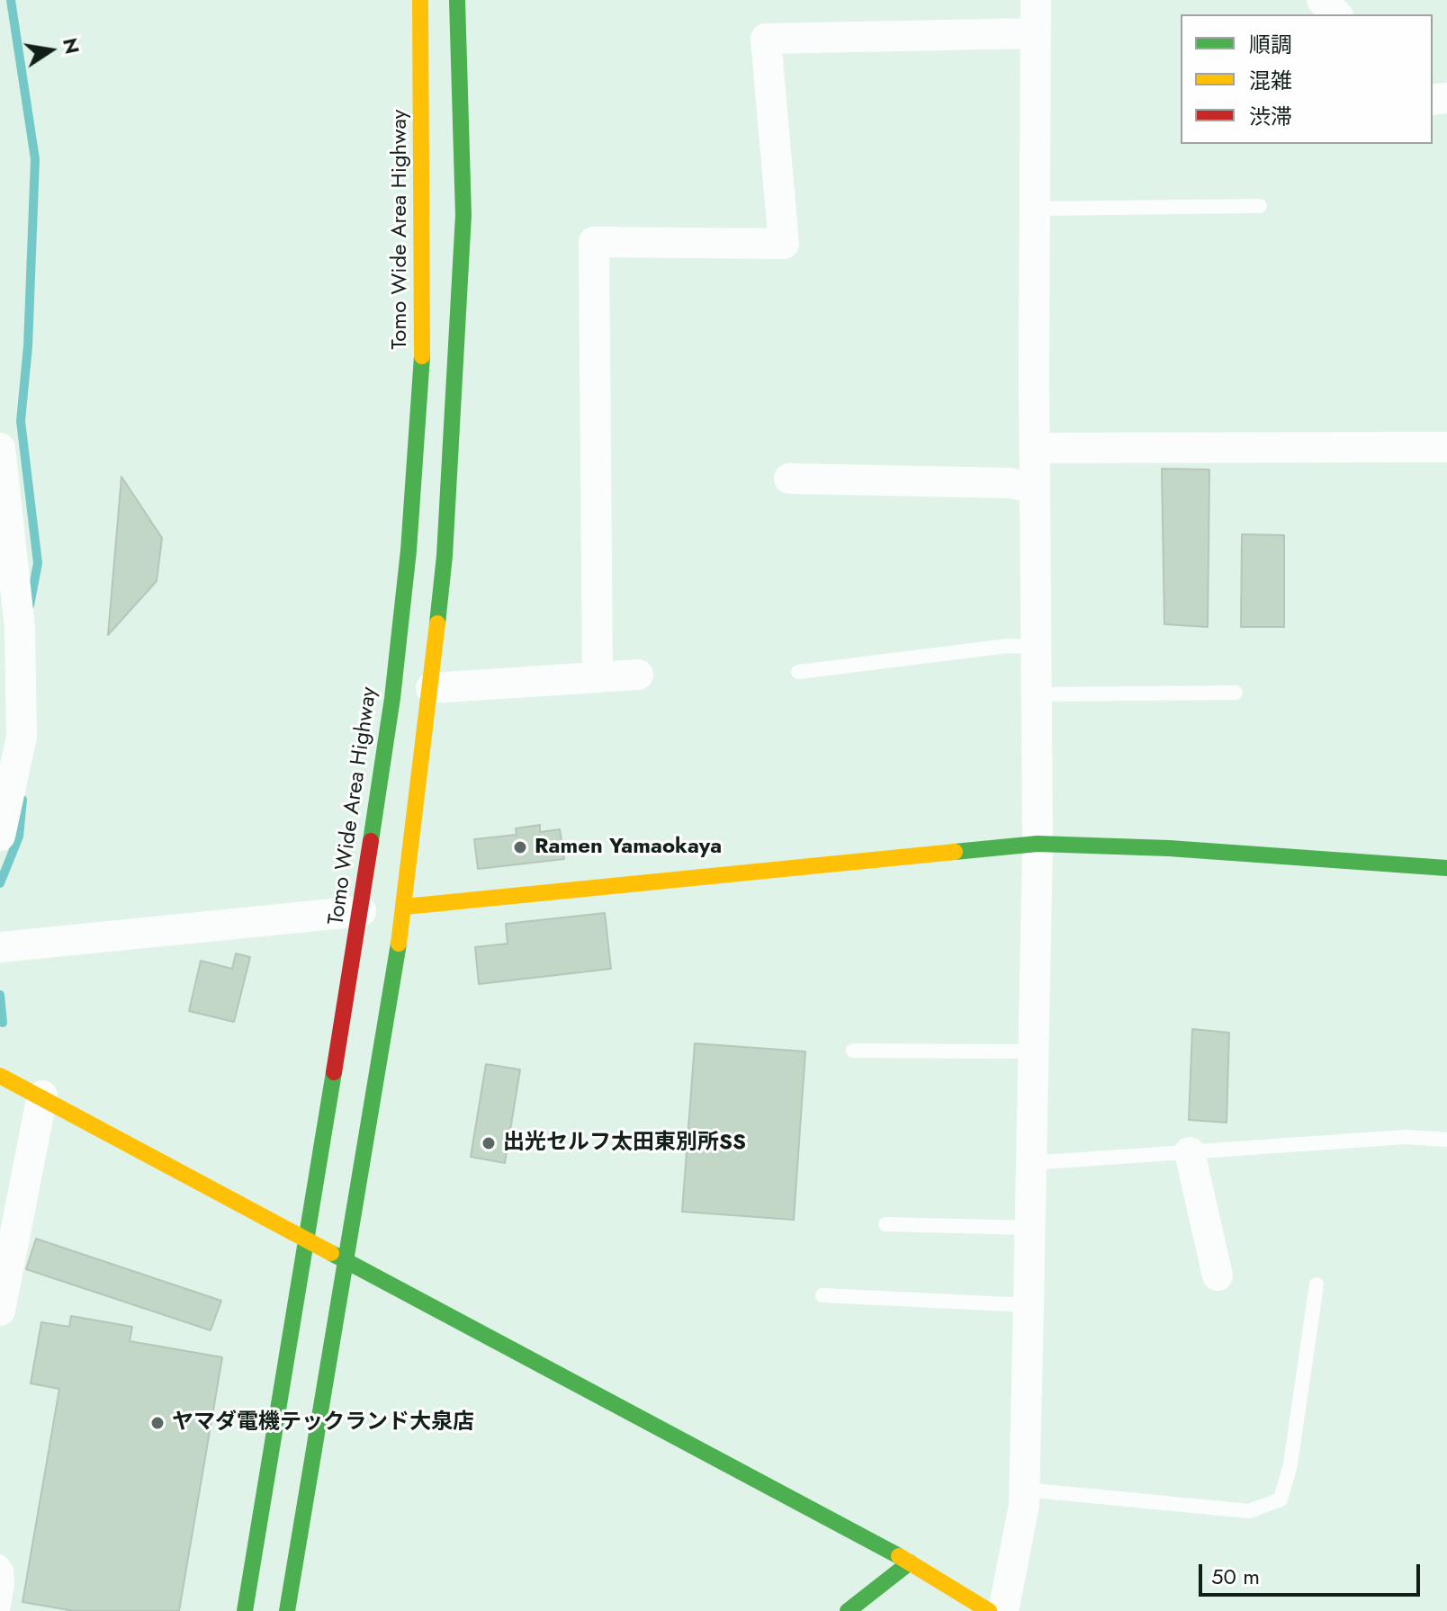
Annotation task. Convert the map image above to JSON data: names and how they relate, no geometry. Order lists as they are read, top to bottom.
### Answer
{
  "streets": {
    "main road": ["Tomo Wide Area Highway"]
  },
  "places": ["Ramen Yamaokaya", "出光セルフ太田東別所SS", "ヤマダ電機テックランド大泉店"],
  "legend": ["順調", "混雑", "渋滞"],
  "scale_bar": "50 m",
  "north": "right"
}
